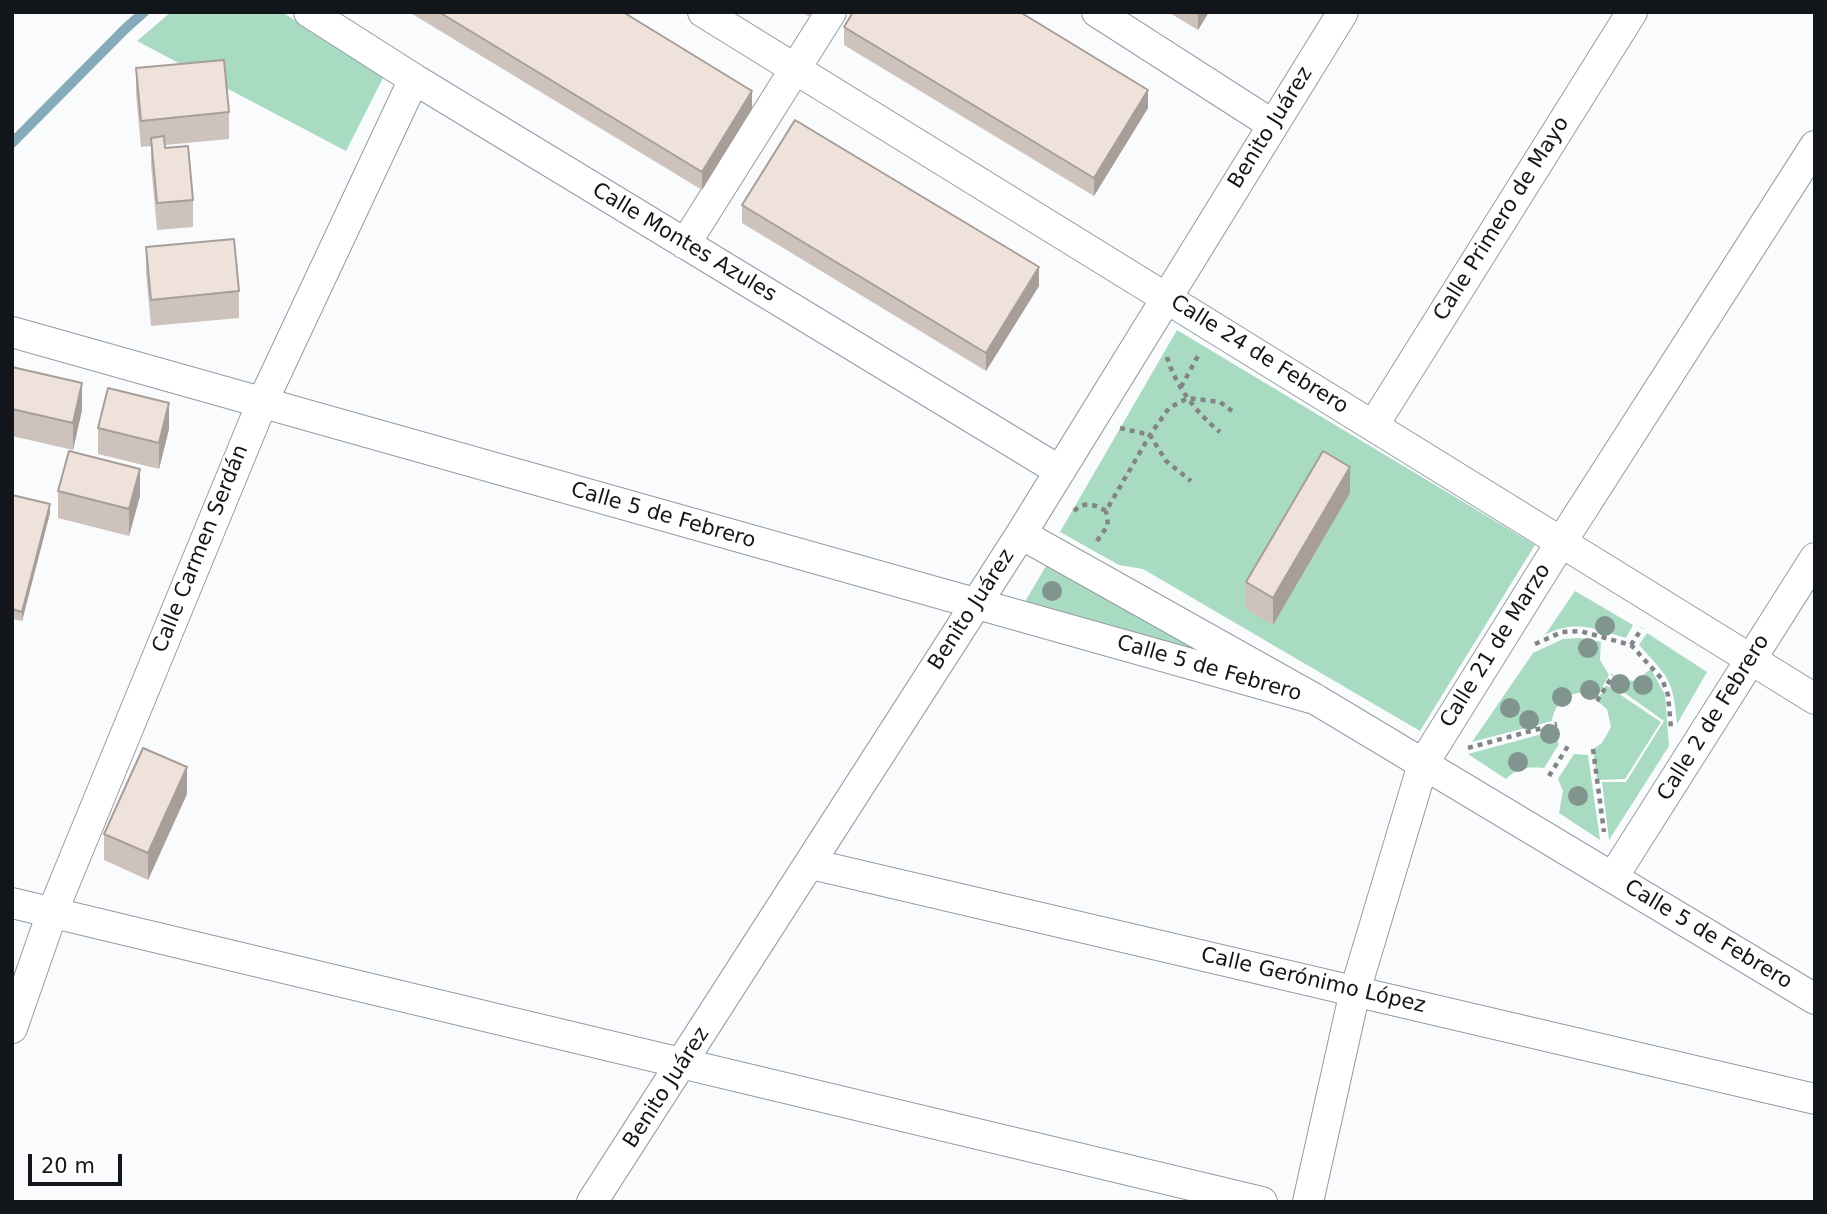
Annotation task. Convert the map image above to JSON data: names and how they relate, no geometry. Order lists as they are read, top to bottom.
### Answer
{
  "streets": {
    "street": [
      "Benito Juárez",
      "Calle Primero de Mayo",
      "Calle Montes Azules",
      "Calle 24 de Febrero",
      "Calle 5 de Febrero",
      "Calle Carmen Serdán",
      "Calle 21 de Marzo",
      "Calle 2 de Febrero",
      "Calle Gerónimo López"
    ]
  },
  "crossings": [
    ["Benito Juárez", "Calle Montes Azules"],
    ["Benito Juárez", "Calle 24 de Febrero"],
    ["Benito Juárez", "Calle 5 de Febrero"],
    ["Benito Juárez", "Calle Gerónimo López"],
    ["Calle Primero de Mayo", "Calle 24 de Febrero"],
    ["Calle Montes Azules", "Calle Carmen Serdán"],
    ["Calle 24 de Febrero", "Calle 21 de Marzo"],
    ["Calle 24 de Febrero", "Calle 2 de Febrero"],
    ["Calle 5 de Febrero", "Calle Carmen Serdán"],
    ["Calle 5 de Febrero", "Calle 21 de Marzo"],
    ["Calle 5 de Febrero", "Calle 2 de Febrero"],
    ["Calle 21 de Marzo", "Calle Gerónimo López"]
  ],
  "scale_bar": "20 m"
}
